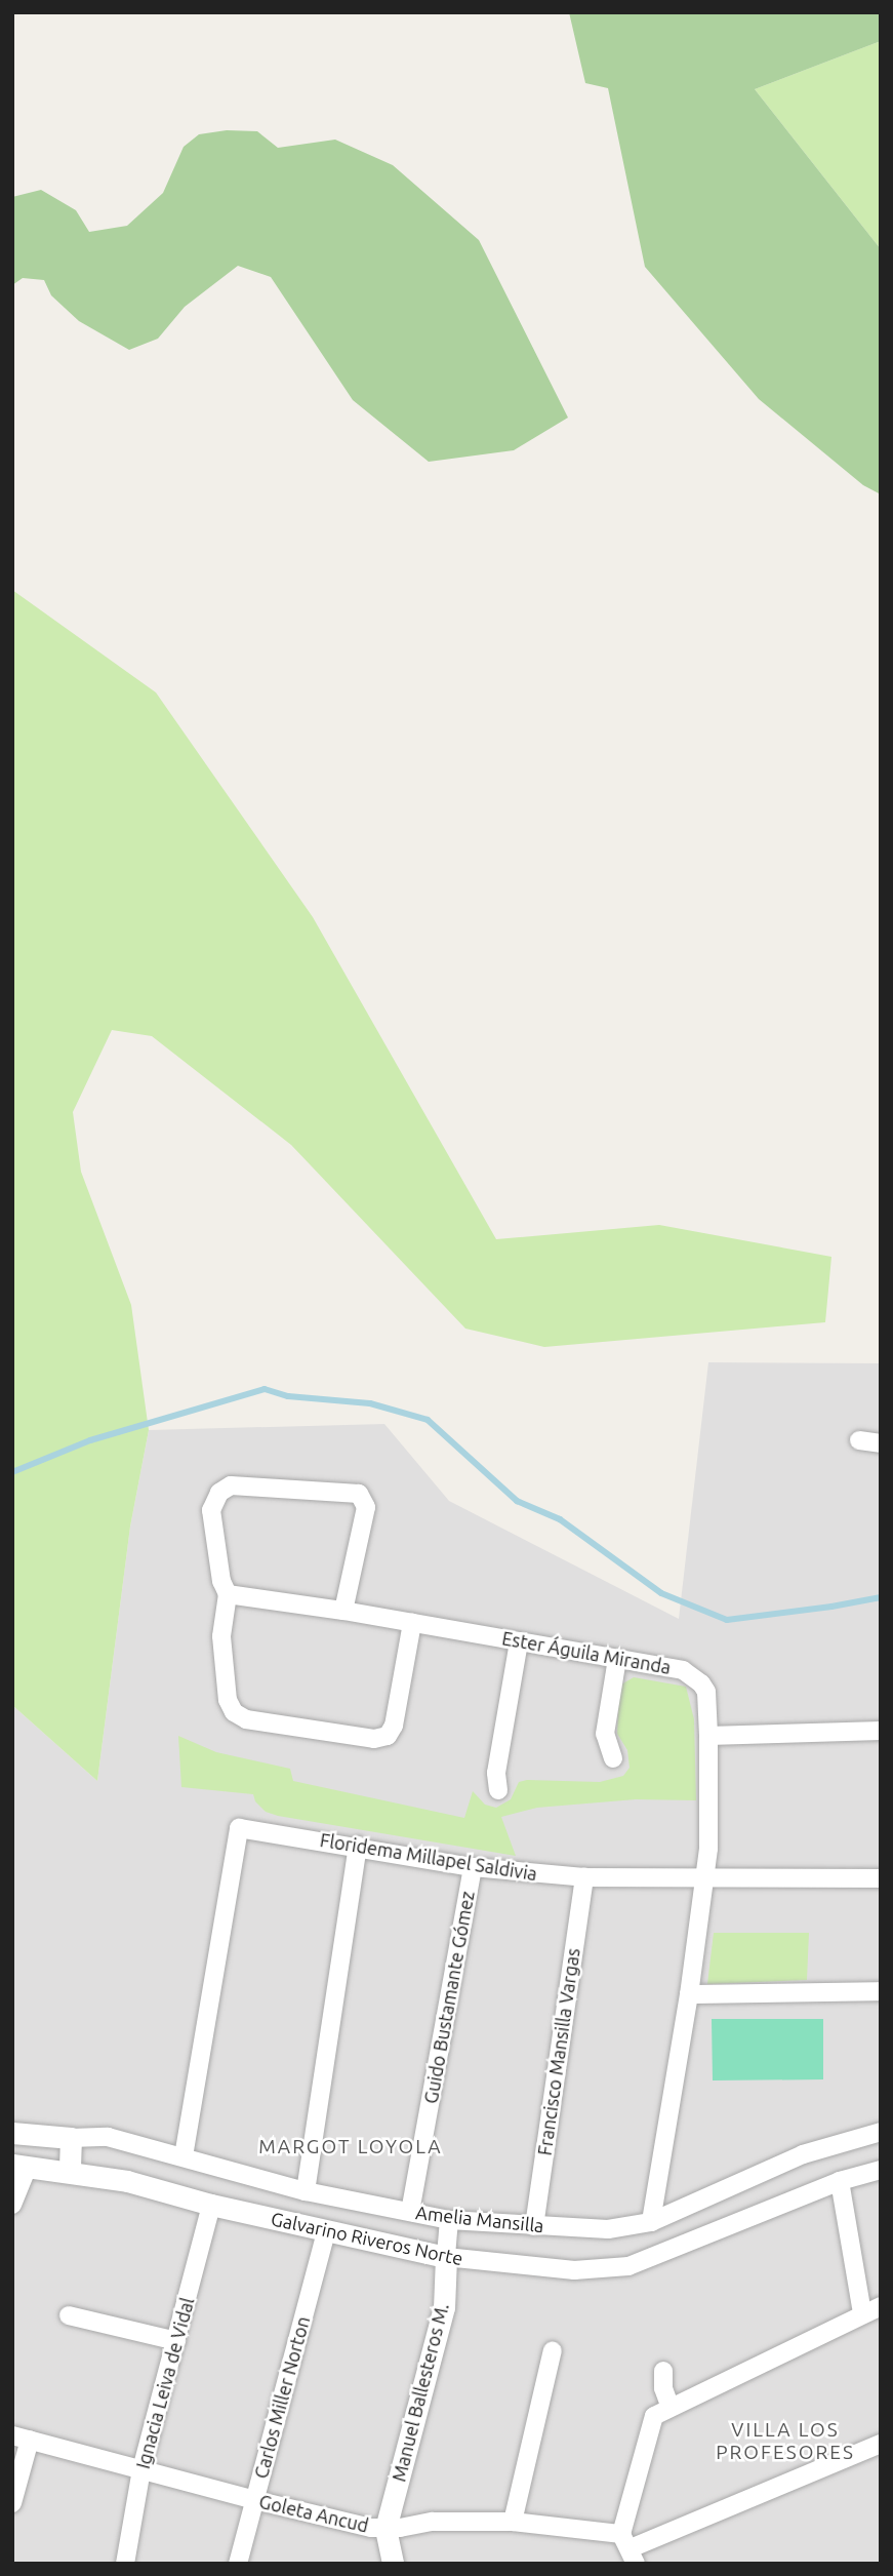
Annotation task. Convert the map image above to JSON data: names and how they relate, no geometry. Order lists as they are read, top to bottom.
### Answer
{
  "streets": {
    "street": [
      "Ester Águila Miranda",
      "Floridema Millapel Saldivia",
      "Guido Bustamante Gómez",
      "Francisco Mansilla Vargas",
      "Amelia Mansilla",
      "Galvarino Riveros Norte",
      "Ignacia Leiva de Vidal",
      "Manuel Ballesteros M.",
      "Carlos Miller Norton",
      "Goleta Ancud"
    ]
  },
  "crossings": [
    ["Ester Águila Miranda", "Floridema Millapel Saldivia"],
    ["Ester Águila Miranda", "Amelia Mansilla"],
    ["Floridema Millapel Saldivia", "Guido Bustamante Gómez"],
    ["Floridema Millapel Saldivia", "Francisco Mansilla Vargas"],
    ["Floridema Millapel Saldivia", "Amelia Mansilla"],
    ["Guido Bustamante Gómez", "Amelia Mansilla"],
    ["Francisco Mansilla Vargas", "Amelia Mansilla"],
    ["Amelia Mansilla", "Manuel Ballesteros M."],
    ["Galvarino Riveros Norte", "Ignacia Leiva de Vidal"],
    ["Galvarino Riveros Norte", "Manuel Ballesteros M."],
    ["Galvarino Riveros Norte", "Carlos Miller Norton"],
    ["Ignacia Leiva de Vidal", "Goleta Ancud"],
    ["Manuel Ballesteros M.", "Goleta Ancud"],
    ["Carlos Miller Norton", "Goleta Ancud"]
  ],
  "districts": ["MARGOT LOYOLA", "VILLA LOS PROFESORES"]
}
